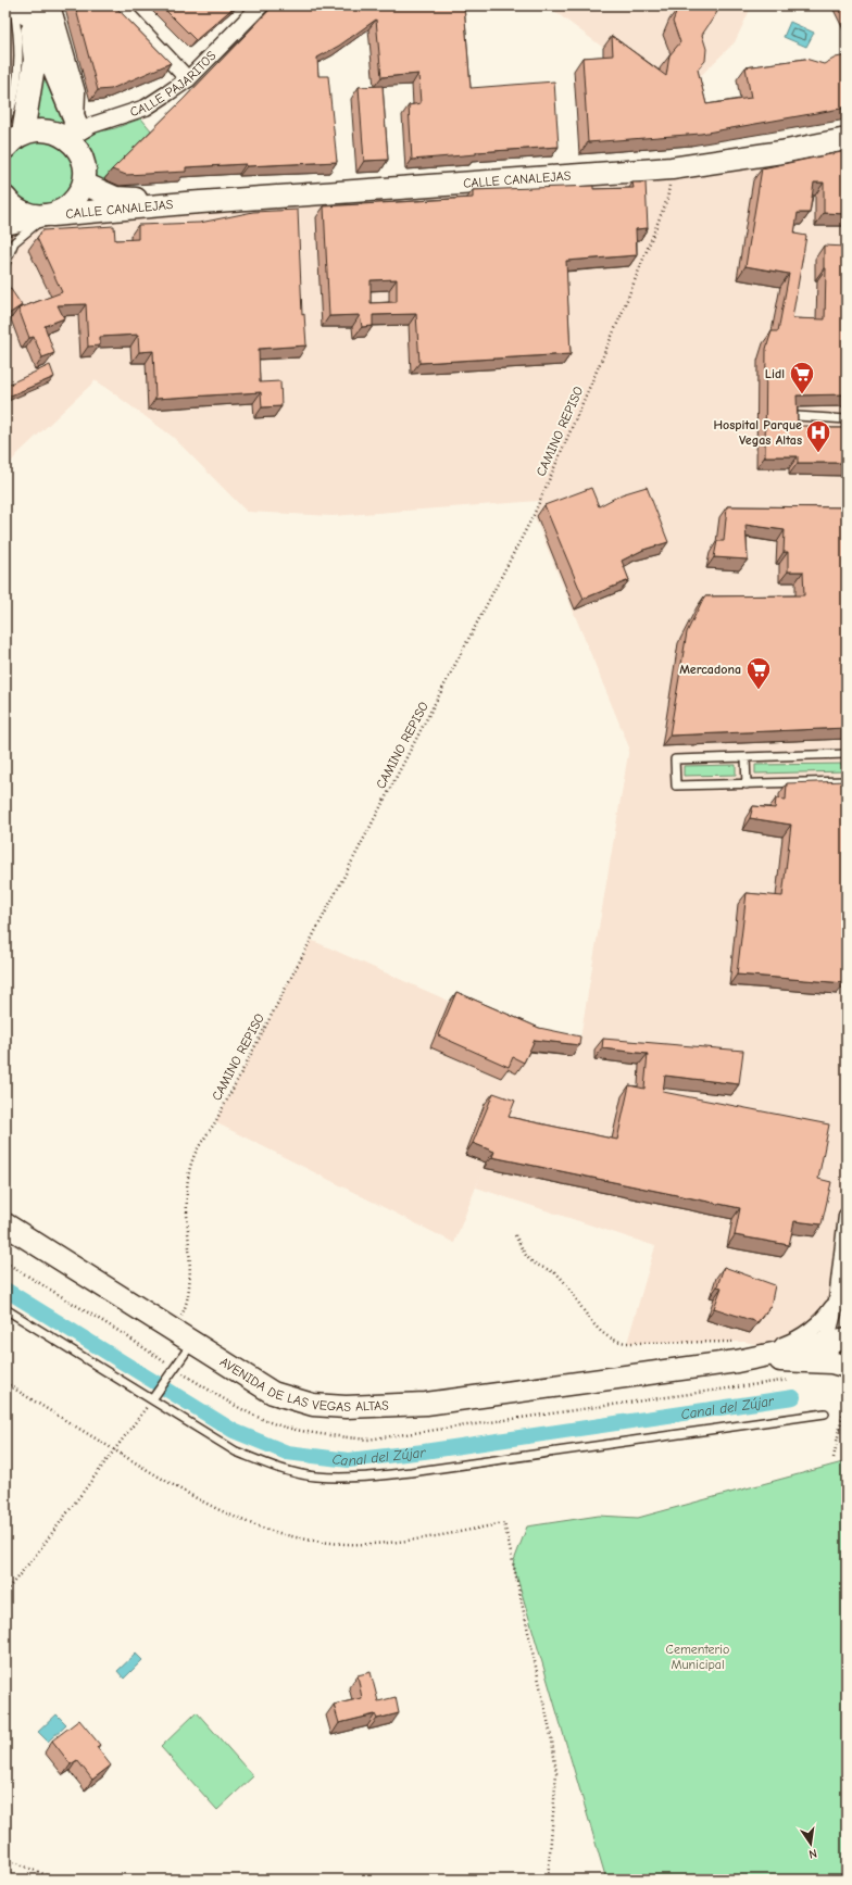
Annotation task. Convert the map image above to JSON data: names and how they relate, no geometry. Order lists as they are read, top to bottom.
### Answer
{
  "streets": {
    "main road": ["CALLE CANALEJAS", "AVENIDA DE LAS VEGAS ALTAS"],
    "street": ["CALLE PAJARITOS"],
    "path": ["CAMINO REPISO"]
  },
  "crossings": [
    ["CALLE CANALEJAS", "CAMINO REPISO"],
    ["CAMINO REPISO", "AVENIDA DE LAS VEGAS ALTAS"]
  ],
  "water": ["Canal del Zújar"],
  "parks": ["Cementerio Municipal"],
  "places": {
    "supermarket": ["Lidl", "Mercadona"],
    "hospital": ["Hospital Parque Vegas Altas"]
  },
  "north": "bottom"
}
